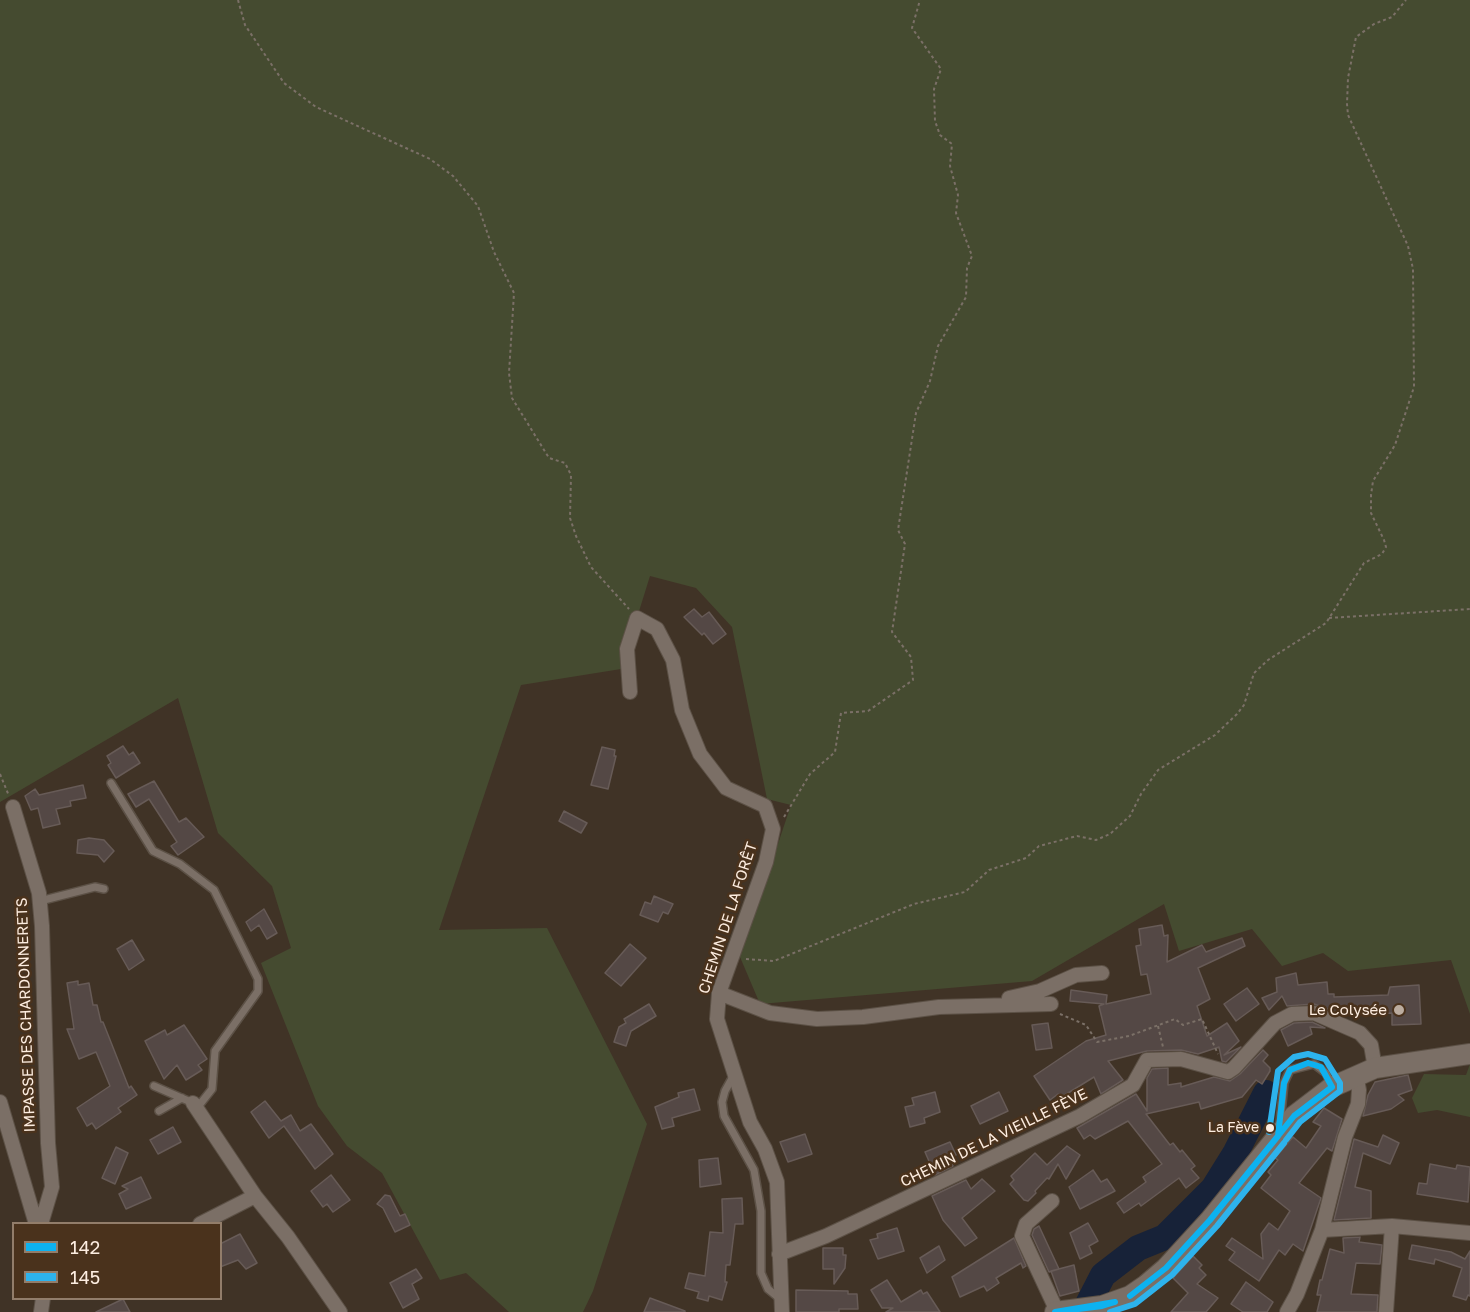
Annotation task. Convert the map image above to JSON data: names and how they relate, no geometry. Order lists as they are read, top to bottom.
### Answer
{
  "streets": {
    "street": ["CHEMIN DE LA FORÊT", "IMPASSE DES CHARDONNERETS", "CHEMIN DE LA VIEILLE FÈVE"]
  },
  "crossings": [
    ["CHEMIN DE LA FORÊT", "CHEMIN DE LA VIEILLE FÈVE"]
  ],
  "places": ["Le Colysée", "La Fève"],
  "lines": ["transit line 145", "transit line 142"],
  "legend": ["142", "145"]
}
